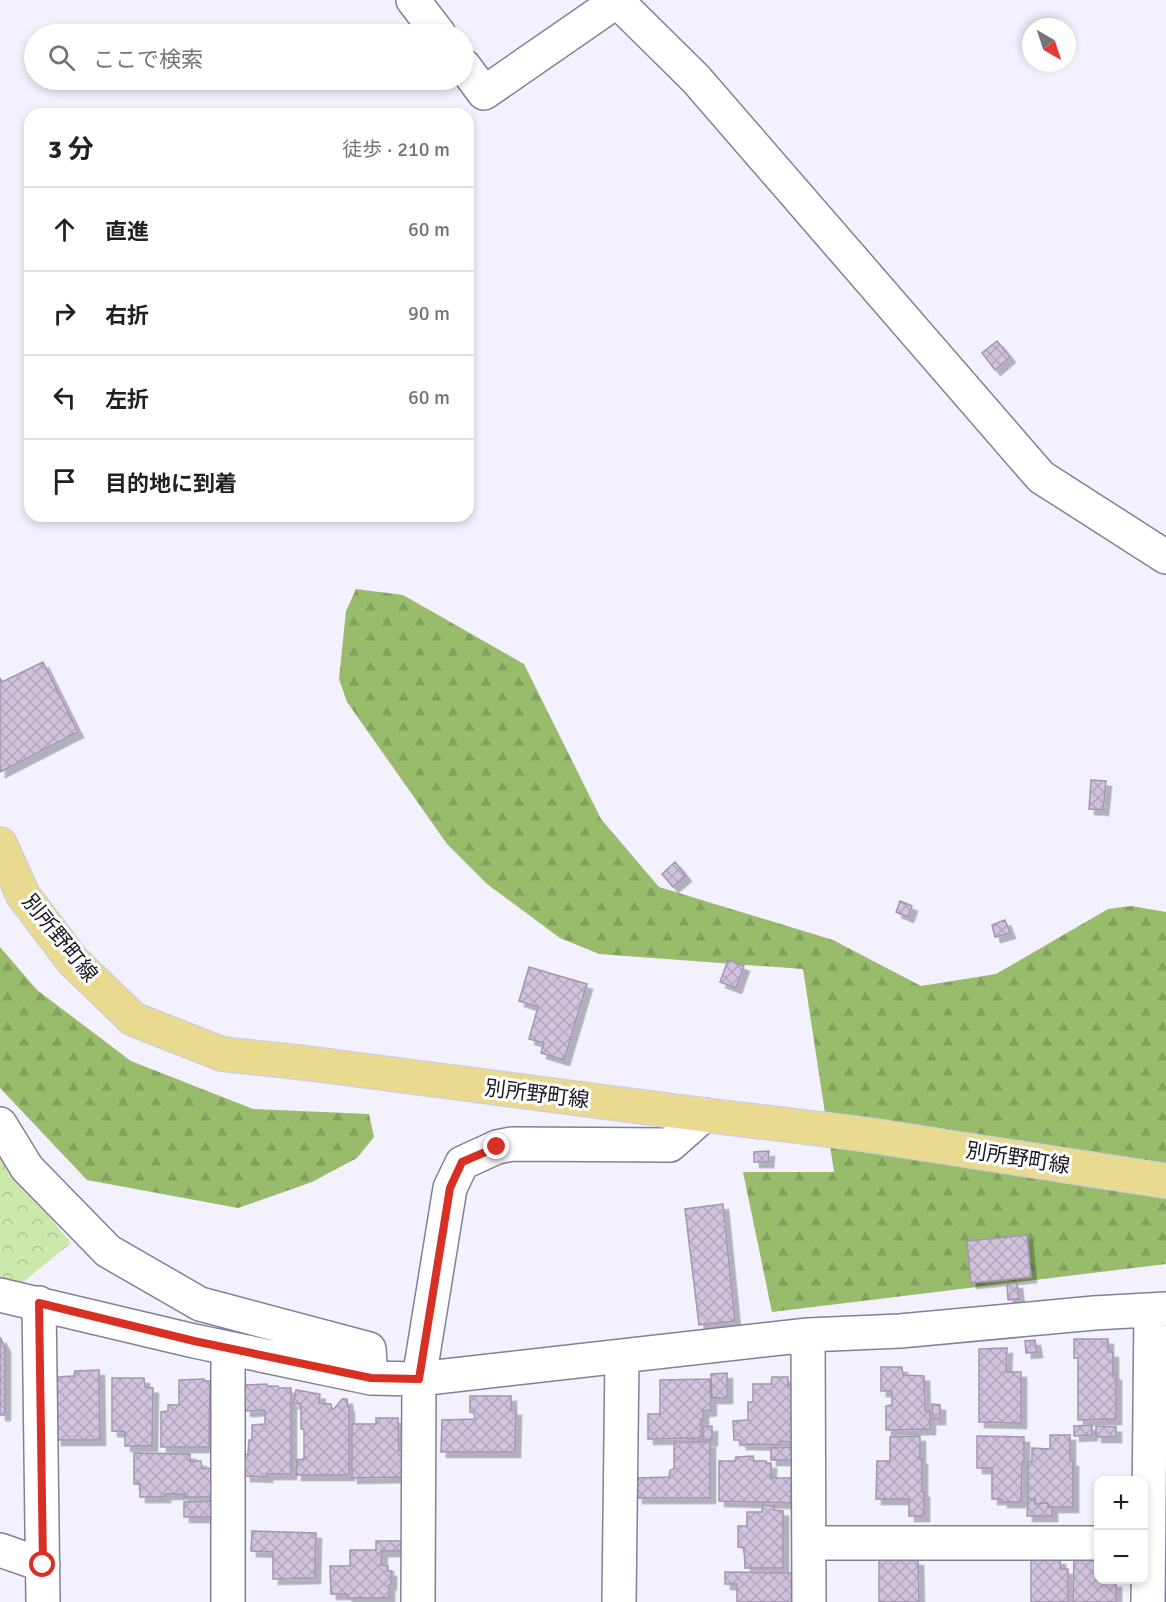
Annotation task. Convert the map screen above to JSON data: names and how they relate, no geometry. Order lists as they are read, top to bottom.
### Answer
{
  "streets": {
    "main road": ["別所野町線"]
  },
  "north": "bottom right",
  "page": {
    "search": "ここで検索",
    "heading": ["3 分", "徒歩 · 210 m"],
    "list": [
      ["直進", "60 m"],
      ["右折", "90 m"],
      ["左折", "60 m"],
      "目的地に到着"
    ],
    "map_buttons": ["+", "−"]
  }
}
